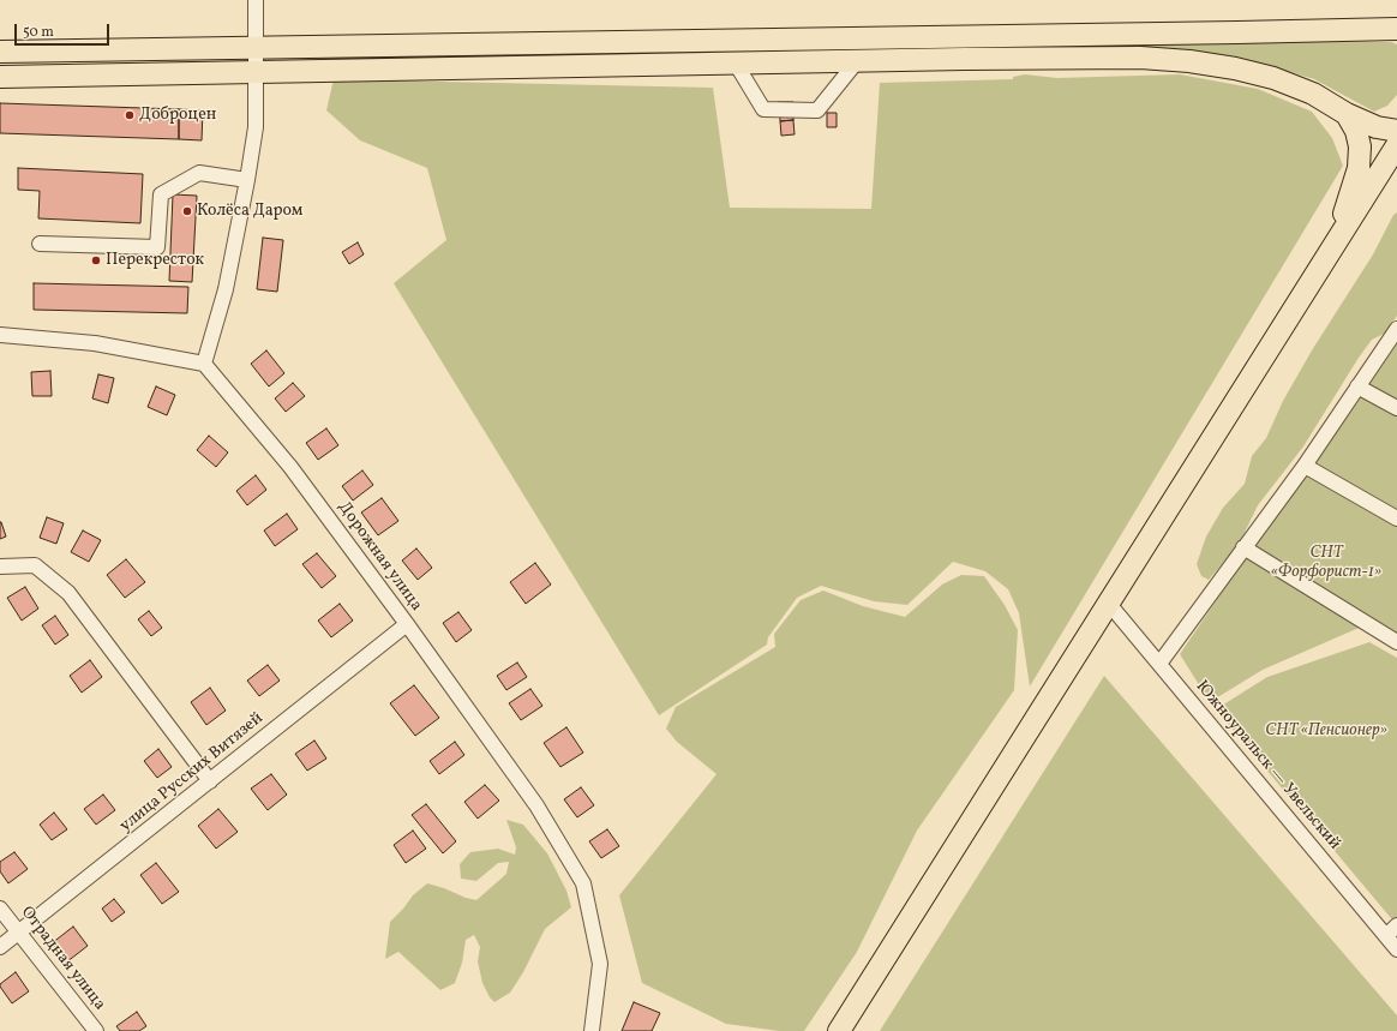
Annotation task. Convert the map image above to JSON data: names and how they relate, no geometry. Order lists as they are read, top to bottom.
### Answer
{
  "streets": {
    "street": [
      "Дорожная улица",
      "Южноуральск — Увельский",
      "улица Русских Витязей",
      "Отрадная улица"
    ]
  },
  "crossings": [
    ["Дорожная улица", "улица Русских Витязей"],
    ["улица Русских Витязей", "Отрадная улица"]
  ],
  "parks": ["СНТ «Форфорист-1»", "СНТ «Пенсионер»"],
  "places": ["Доброцен", "Колёса Даром", "Перекресток"],
  "scale_bar": "50 m"
}
